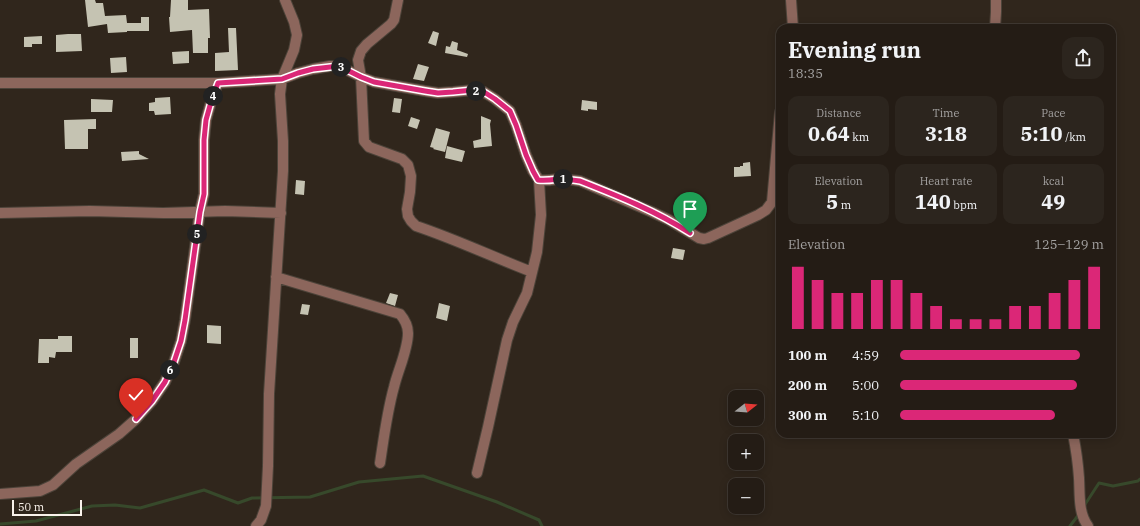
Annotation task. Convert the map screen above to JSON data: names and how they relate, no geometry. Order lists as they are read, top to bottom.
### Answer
{
  "scale_bar": "50 m",
  "north": "right",
  "page": {
    "heading": ["Evening run", "18:35"],
    "pins": [
      "3",
      "2",
      "4",
      "1",
      "5",
      "6"
    ],
    "stats": [
      ["Distance", "0.64 km"],
      ["Time", "3:18"],
      ["Pace", "5:10 /km"],
      ["Elevation", "5 m"],
      ["Heart rate", "140 bpm"],
      ["kcal", "49"]
    ],
    "chart": ["Elevation", "125–129 m"],
    "list": [
      {
        "name": "100 m",
        "note": "4:59"
      },
      {
        "name": "200 m",
        "note": "5:00"
      },
      {
        "name": "300 m",
        "note": "5:10"
      }
    ],
    "map_buttons": ["+", "−"],
    "scale": "50 m"
  }
}
